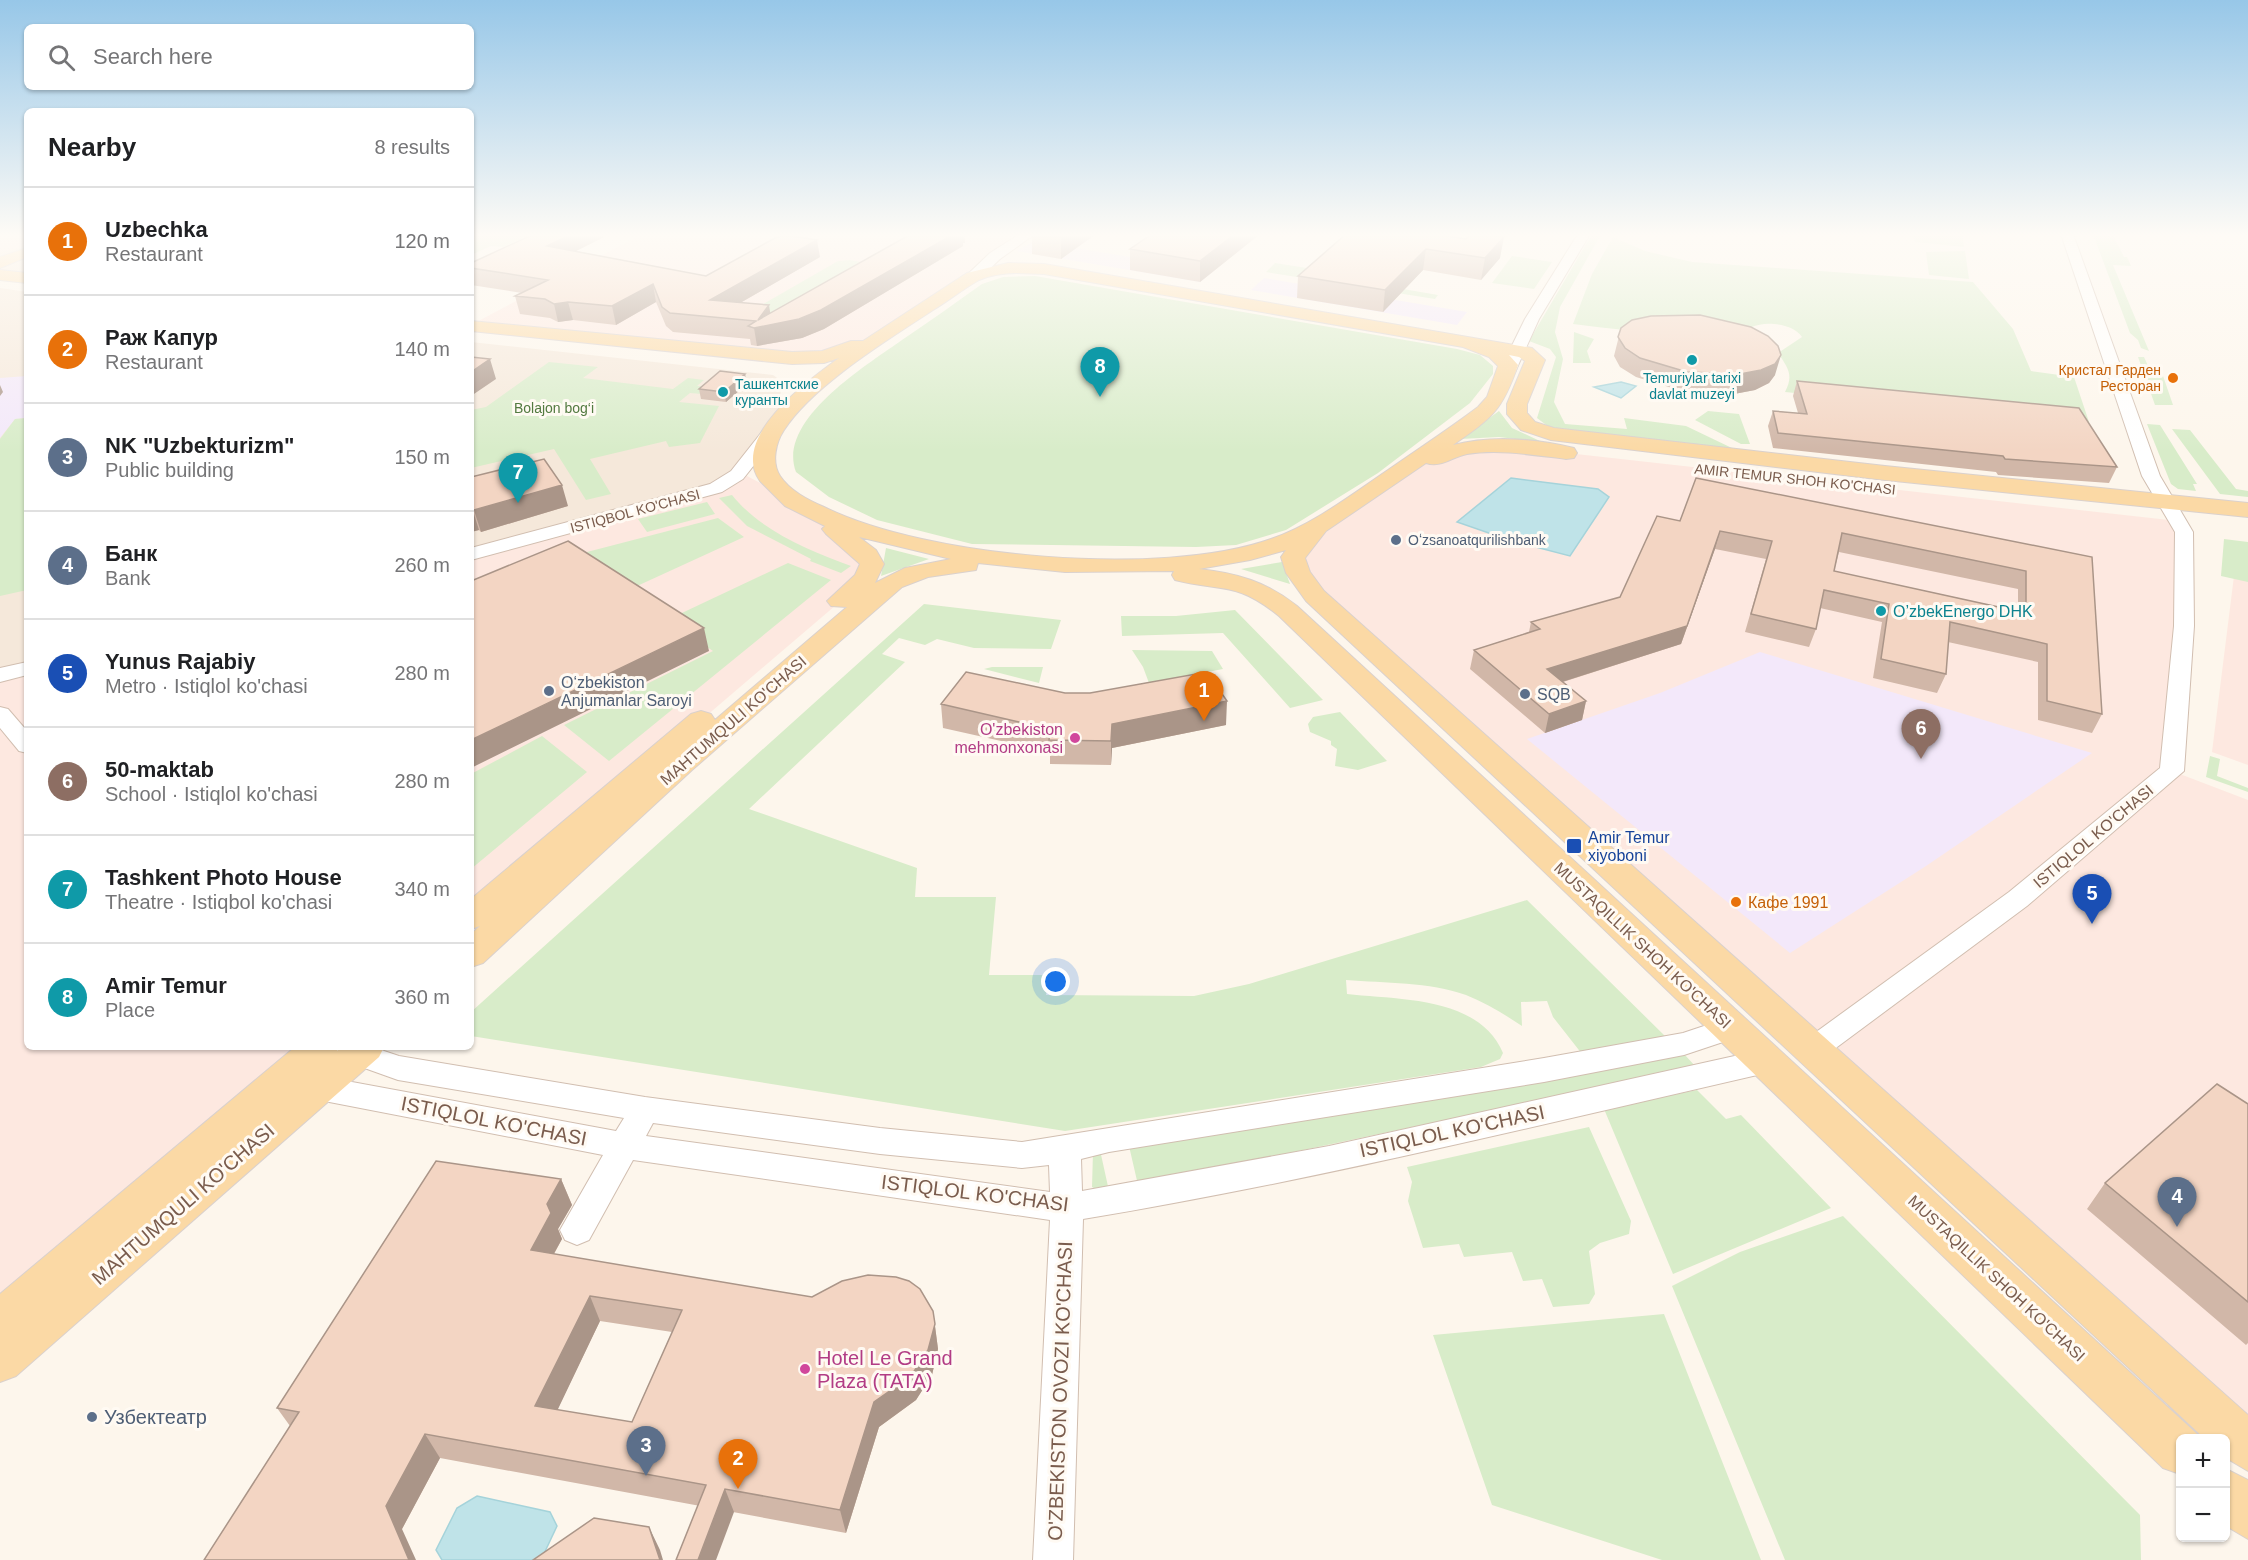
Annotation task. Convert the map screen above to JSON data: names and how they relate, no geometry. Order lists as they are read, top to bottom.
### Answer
{
  "streets": {
    "main road": ["AMIR TEMUR SHOH KO'CHASI", "MAHTUMQULI KO'CHASI", "MUSTAQILLIK SHOH KO'CHASI"],
    "street": ["ISTIQBOL KO'CHASI", "ISTIQLOL KO'CHASI", "O'ZBEKISTON OVOZI KO'CHASI"]
  },
  "crossings": [
    ["AMIR TEMUR SHOH KO'CHASI", "ISTIQLOL KO'CHASI"],
    ["MAHTUMQULI KO'CHASI", "ISTIQLOL KO'CHASI"],
    ["MAHTUMQULI KO'CHASI", "MUSTAQILLIK SHOH KO'CHASI"],
    ["ISTIQLOL KO'CHASI", "MUSTAQILLIK SHOH KO'CHASI"],
    ["ISTIQLOL KO'CHASI", "O'ZBEKISTON OVOZI KO'CHASI"]
  ],
  "parks": ["Bolajon bog‘i"],
  "places": {
    "other": [
      "Temuriylar tarixi davlat muzeyi",
      "Кристал Гарден Ресторан",
      "Ташкентские куранты",
      "Oʻzsanoatqurilishbank",
      "O’zbekEnergo DHK",
      "O‘zbekiston Anjumanlar Saroyi",
      "SQB",
      "O'zbekiston mehmonxonasi",
      "Кафе 1991",
      "Hotel Le Grand Plaza (TATA)",
      "Узбектеатр"
    ],
    "transit": ["Amir Temur xiyoboni"]
  },
  "page": {
    "search": "Search here",
    "heading": ["Nearby", "8 results"],
    "list": [
      {
        "mark": "1",
        "name": "Uzbechka",
        "note": "Restaurant",
        "value": "120 m"
      },
      {
        "mark": "2",
        "name": "Раж Капур",
        "note": "Restaurant",
        "value": "140 m"
      },
      {
        "mark": "3",
        "name": "NK \"Uzbekturizm\"",
        "note": "Public building",
        "value": "150 m"
      },
      {
        "mark": "4",
        "name": "Банк",
        "note": "Bank",
        "value": "260 m"
      },
      {
        "mark": "5",
        "name": "Yunus Rajabiy",
        "note": "Metro · Istiqlol ko'chasi",
        "value": "280 m"
      },
      {
        "mark": "6",
        "name": "50-maktab",
        "note": "School · Istiqlol ko'chasi",
        "value": "280 m"
      },
      {
        "mark": "7",
        "name": "Tashkent Photo House",
        "note": "Theatre · Istiqbol ko'chasi",
        "value": "340 m"
      },
      {
        "mark": "8",
        "name": "Amir Temur",
        "note": "Place",
        "value": "360 m"
      }
    ],
    "pins": [
      "8",
      "7",
      "1",
      "6",
      "5",
      "4",
      "3",
      "2"
    ],
    "map_buttons": ["+", "−"]
  }
}
